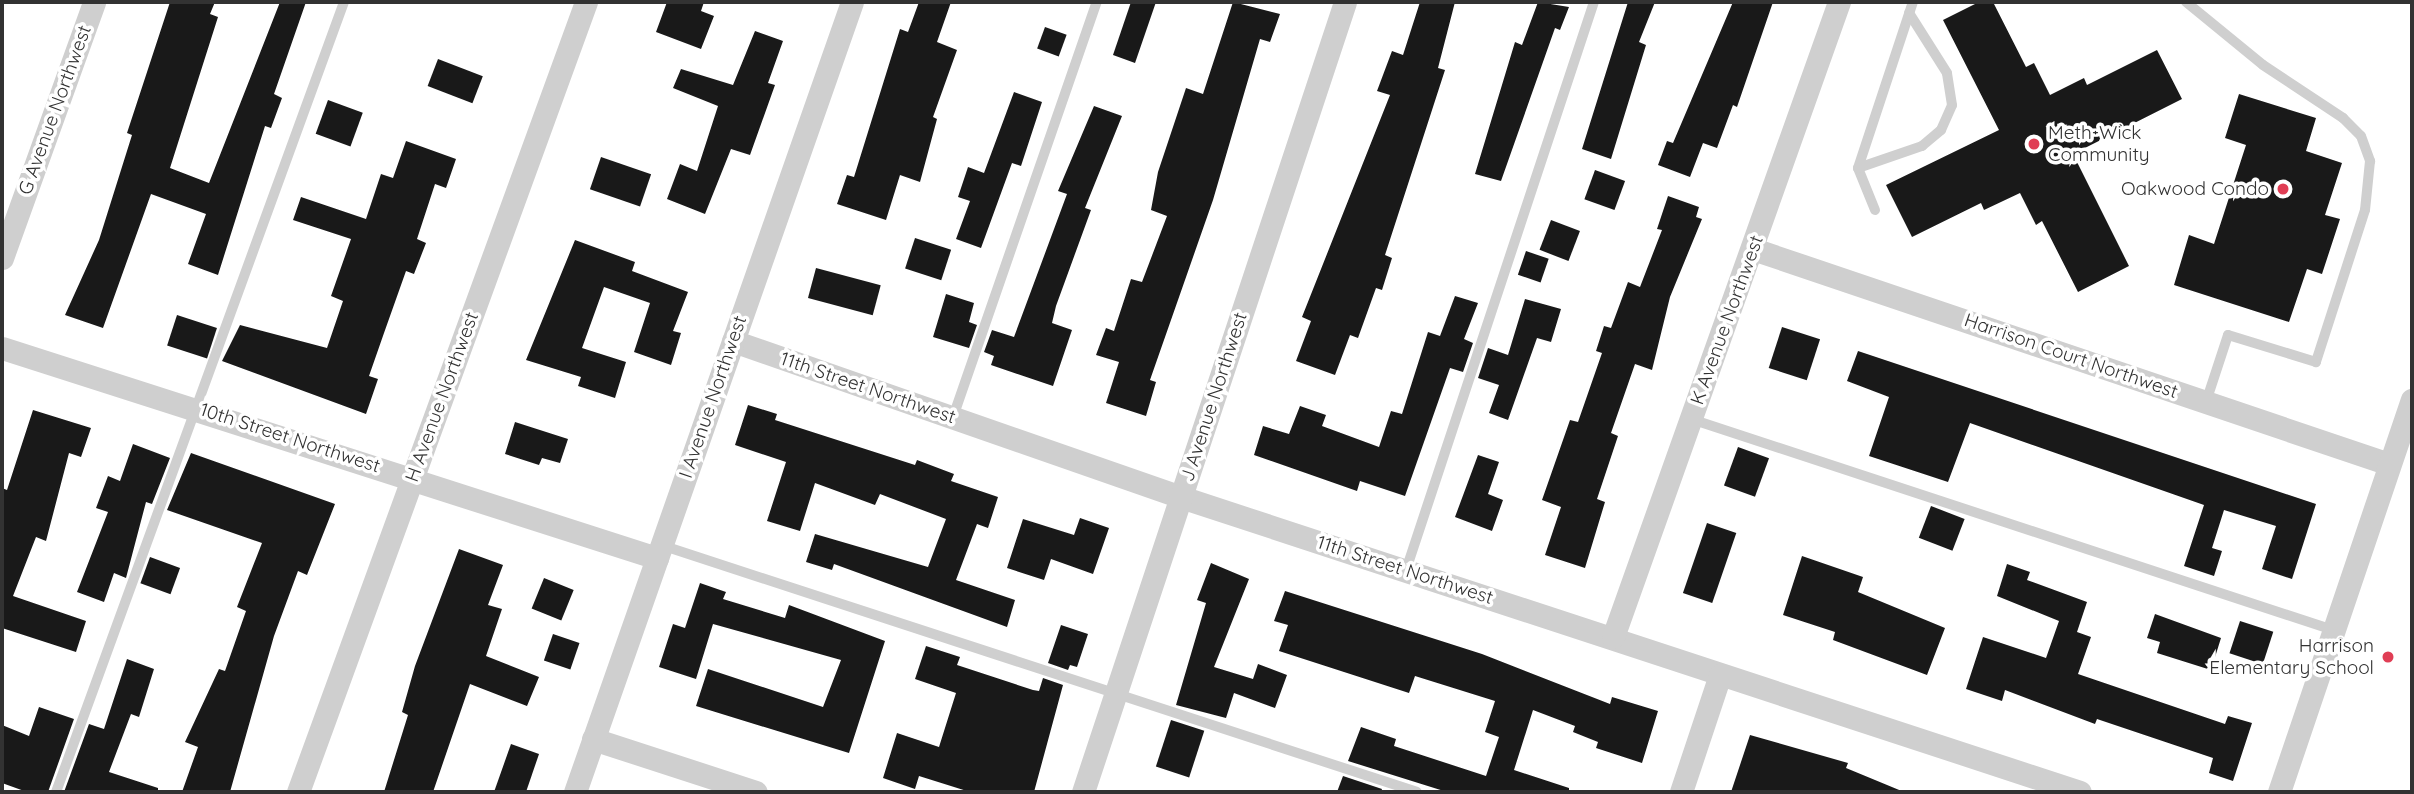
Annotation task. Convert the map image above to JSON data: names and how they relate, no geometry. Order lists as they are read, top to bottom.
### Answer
{
  "streets": {
    "street": [
      "G Avenue Northwest",
      "K Avenue Northwest",
      "Harrison Court Northwest",
      "11th Street Northwest",
      "H Avenue Northwest",
      "I Avenue Northwest",
      "J Avenue Northwest",
      "10th Street Northwest"
    ]
  },
  "crossings": [
    ["K Avenue Northwest", "Harrison Court Northwest"],
    ["K Avenue Northwest", "11th Street Northwest"],
    ["11th Street Northwest", "I Avenue Northwest"],
    ["11th Street Northwest", "J Avenue Northwest"],
    ["H Avenue Northwest", "10th Street Northwest"],
    ["I Avenue Northwest", "10th Street Northwest"]
  ],
  "places": ["Meth-Wick Community", "Oakwood Condo", "Harrison Elementary School"]
}
